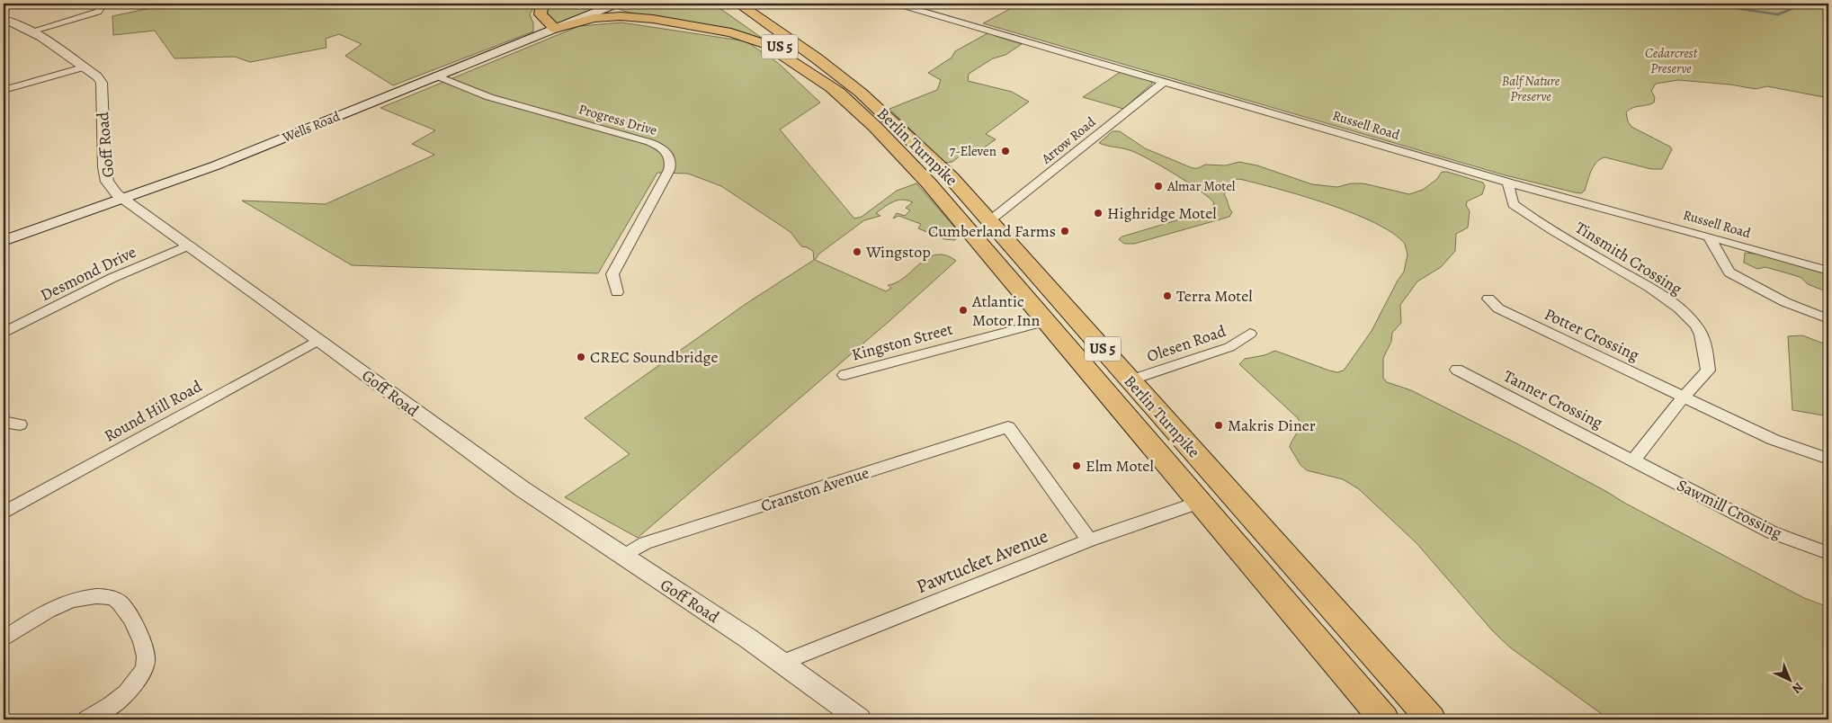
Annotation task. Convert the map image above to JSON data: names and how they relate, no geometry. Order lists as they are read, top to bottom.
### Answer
{
  "streets": {
    "highway": ["US 5", "Berlin Turnpike"],
    "main road": ["Wells Road"],
    "street": [
      "Progress Drive",
      "Russell Road",
      "Arrow Road",
      "Goff Road",
      "Tinsmith Crossing",
      "Desmond Drive",
      "Potter Crossing",
      "Kingston Street",
      "Olesen Road",
      "Tanner Crossing",
      "Round Hill Road",
      "Cranston Avenue",
      "Sawmill Crossing",
      "Pawtucket Avenue"
    ]
  },
  "crossings": [
    ["Progress Drive", "Wells Road"],
    ["Russell Road", "Arrow Road"],
    ["Russell Road", "Tinsmith Crossing"],
    ["Wells Road", "Goff Road"],
    ["Arrow Road", "Berlin Turnpike"],
    ["Goff Road", "Desmond Drive"],
    ["Goff Road", "Round Hill Road"],
    ["Goff Road", "Cranston Avenue"],
    ["Goff Road", "Pawtucket Avenue"],
    ["Berlin Turnpike", "Kingston Street"],
    ["Berlin Turnpike", "Olesen Road"],
    ["Berlin Turnpike", "Pawtucket Avenue"],
    ["Tinsmith Crossing", "Potter Crossing"],
    ["Tinsmith Crossing", "Tanner Crossing"],
    ["Tinsmith Crossing", "Sawmill Crossing"],
    ["Tanner Crossing", "Sawmill Crossing"],
    ["Cranston Avenue", "Pawtucket Avenue"]
  ],
  "parks": ["Cedarcrest Preserve", "Balf Nature Preserve"],
  "places": [
    "7-Eleven",
    "Almar Motel",
    "Highridge Motel",
    "Cumberland Farms",
    "Wingstop",
    "Terra Motel",
    "Atlantic Motor Inn",
    "CREC Soundbridge",
    "Makris Diner",
    "Elm Motel"
  ],
  "north": "bottom right"
}
